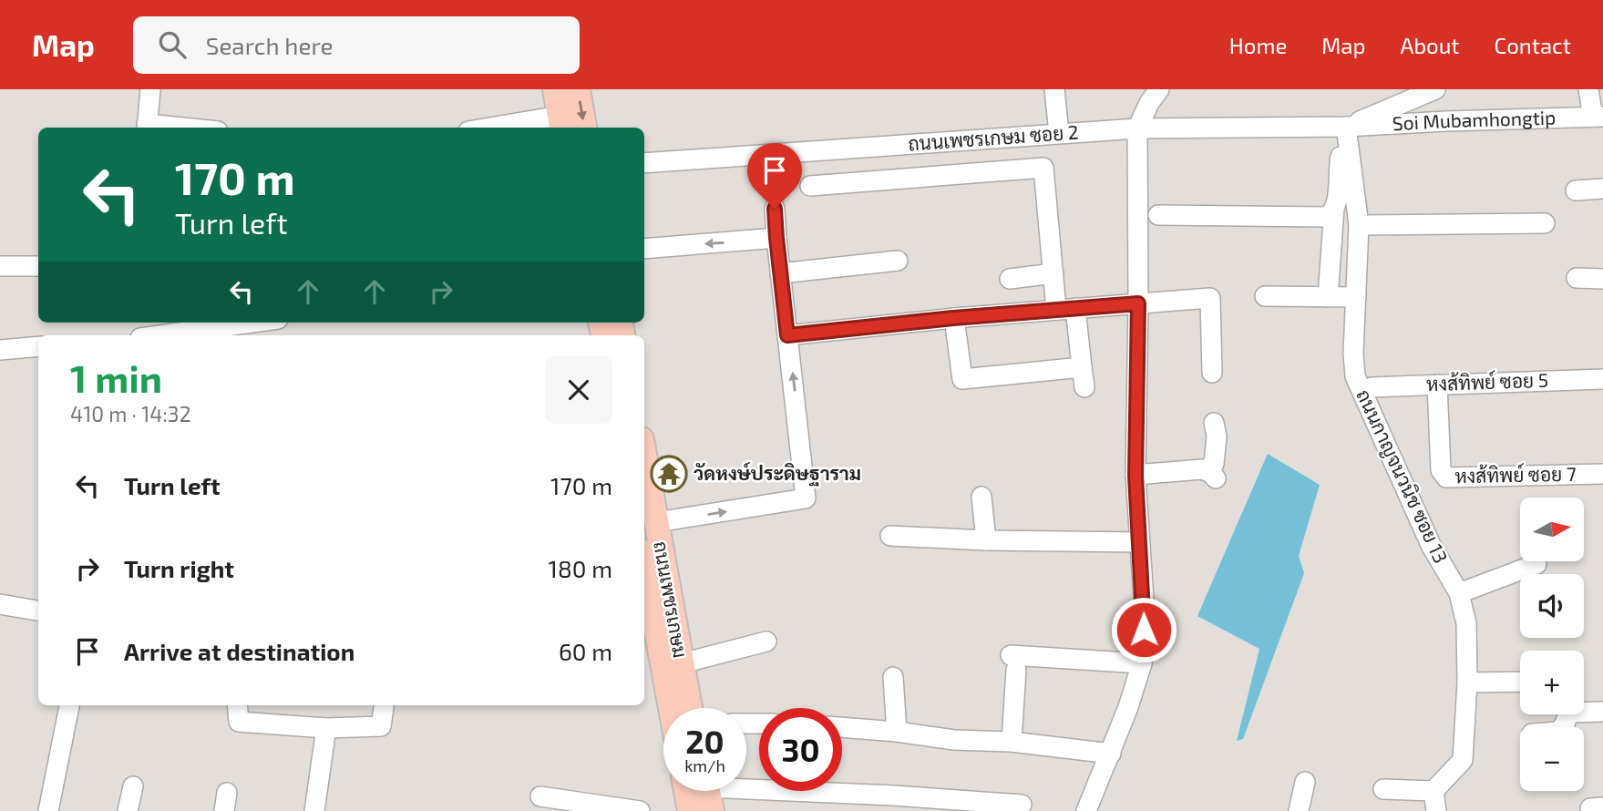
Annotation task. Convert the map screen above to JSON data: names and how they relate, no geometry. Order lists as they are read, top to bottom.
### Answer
{
  "streets": {
    "main road": ["ถนนเพชรเกษม"],
    "street": [
      "Soi Mubamhongtip",
      "ถนนเพชรเกษม ซอย 2",
      "หงส้ทิพย์ ซอย 5",
      "หงส้ทิพย์ ซอย 7",
      "ถนนกาญจนวนิช ซอย 13"
    ]
  },
  "crossings": [
    ["Soi Mubamhongtip", "ถนนเพชรเกษม ซอย 2"],
    ["Soi Mubamhongtip", "ถนนกาญจนวนิช ซอย 13"],
    ["ถนนเพชรเกษม ซอย 2", "ถนนกาญจนวนิช ซอย 13"],
    ["หงส้ทิพย์ ซอย 5", "หงส้ทิพย์ ซอย 7"]
  ],
  "places": {
    "temple": ["วัดหงษ์ประดิษฐาราม"]
  },
  "north": "right",
  "page": {
    "header": "Map",
    "search": "Search here",
    "nav": [
      "Home",
      "Map",
      "About",
      "Contact"
    ],
    "turn": ["170 m", "Turn left"],
    "heading": ["1 min", "410 m · 14:32"],
    "list": [
      {
        "name": "Turn left",
        "value": "170 m"
      },
      {
        "name": "Turn right",
        "value": "180 m"
      },
      {
        "name": "Arrive at destination",
        "value": "60 m"
      }
    ],
    "map_buttons": ["+", "−"],
    "speed": "20 km/h",
    "limit": "30"
  }
}
